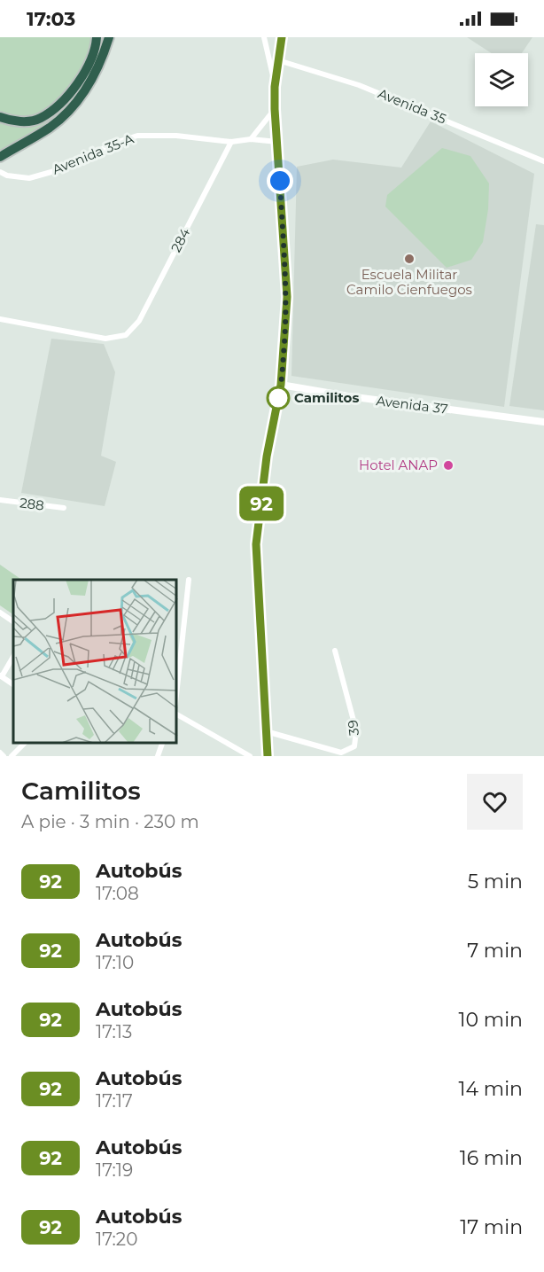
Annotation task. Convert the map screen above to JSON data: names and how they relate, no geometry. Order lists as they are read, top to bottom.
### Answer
{
  "streets": {
    "street": [
      "Avenida 35",
      "Avenida 35-A",
      "284",
      "Avenida 37",
      "288",
      "39"
    ]
  },
  "crossings": [
    ["Avenida 35-A", "284"]
  ],
  "places": ["Escuela Militar Camilo Cienfuegos", "Camilitos", "Hotel ANAP"],
  "lines": ["bus line 92"],
  "page": {
    "status": "17:03",
    "on_map": "92",
    "heading": ["Camilitos", "A pie · 3 min · 230 m"],
    "list": [
      {
        "mark": "92",
        "name": "Autobús",
        "note": "17:08",
        "value": "5 min"
      },
      {
        "mark": "92",
        "name": "Autobús",
        "note": "17:10",
        "value": "7 min"
      },
      {
        "mark": "92",
        "name": "Autobús",
        "note": "17:13",
        "value": "10 min"
      },
      {
        "mark": "92",
        "name": "Autobús",
        "note": "17:17",
        "value": "14 min"
      },
      {
        "mark": "92",
        "name": "Autobús",
        "note": "17:19",
        "value": "16 min"
      },
      {
        "mark": "92",
        "name": "Autobús",
        "note": "17:20",
        "value": "17 min"
      }
    ]
  }
}
